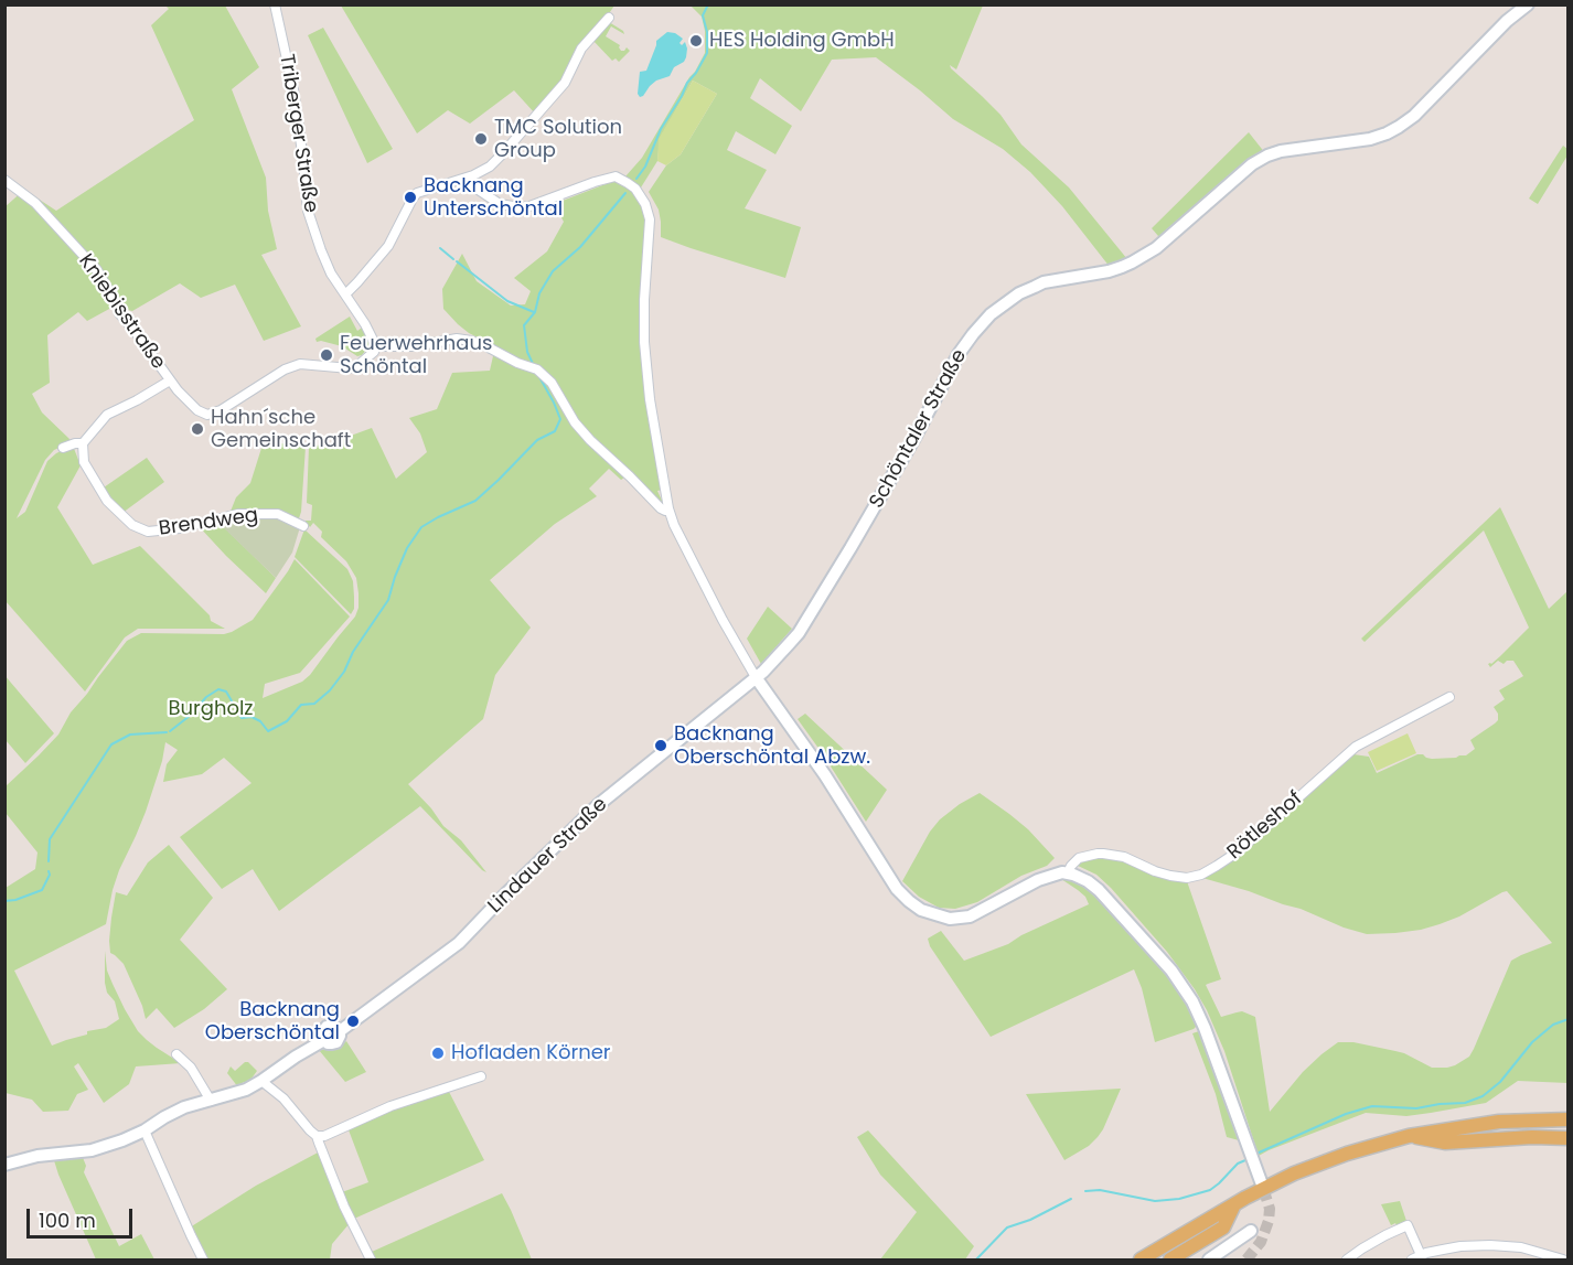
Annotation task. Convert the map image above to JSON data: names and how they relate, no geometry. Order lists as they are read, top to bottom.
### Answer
{
  "streets": {
    "street": [
      "Triberger Straße",
      "Kniebisstraße",
      "Schöntaler Straße",
      "Brendweg",
      "Rötleshof",
      "Lindauer Straße"
    ]
  },
  "crossings": [
    ["Triberger Straße", "Kniebisstraße"],
    ["Schöntaler Straße", "Lindauer Straße"]
  ],
  "parks": ["Burgholz"],
  "places": [
    "HES Holding GmbH",
    "TMC Solution Group",
    "Backnang Unterschöntal",
    "Feuerwehrhaus Schöntal",
    "Hahn´sche Gemeinschaft",
    "Backnang Oberschöntal Abzw.",
    "Backnang Oberschöntal",
    "Hofladen Körner"
  ],
  "scale_bar": "100 m"
}
